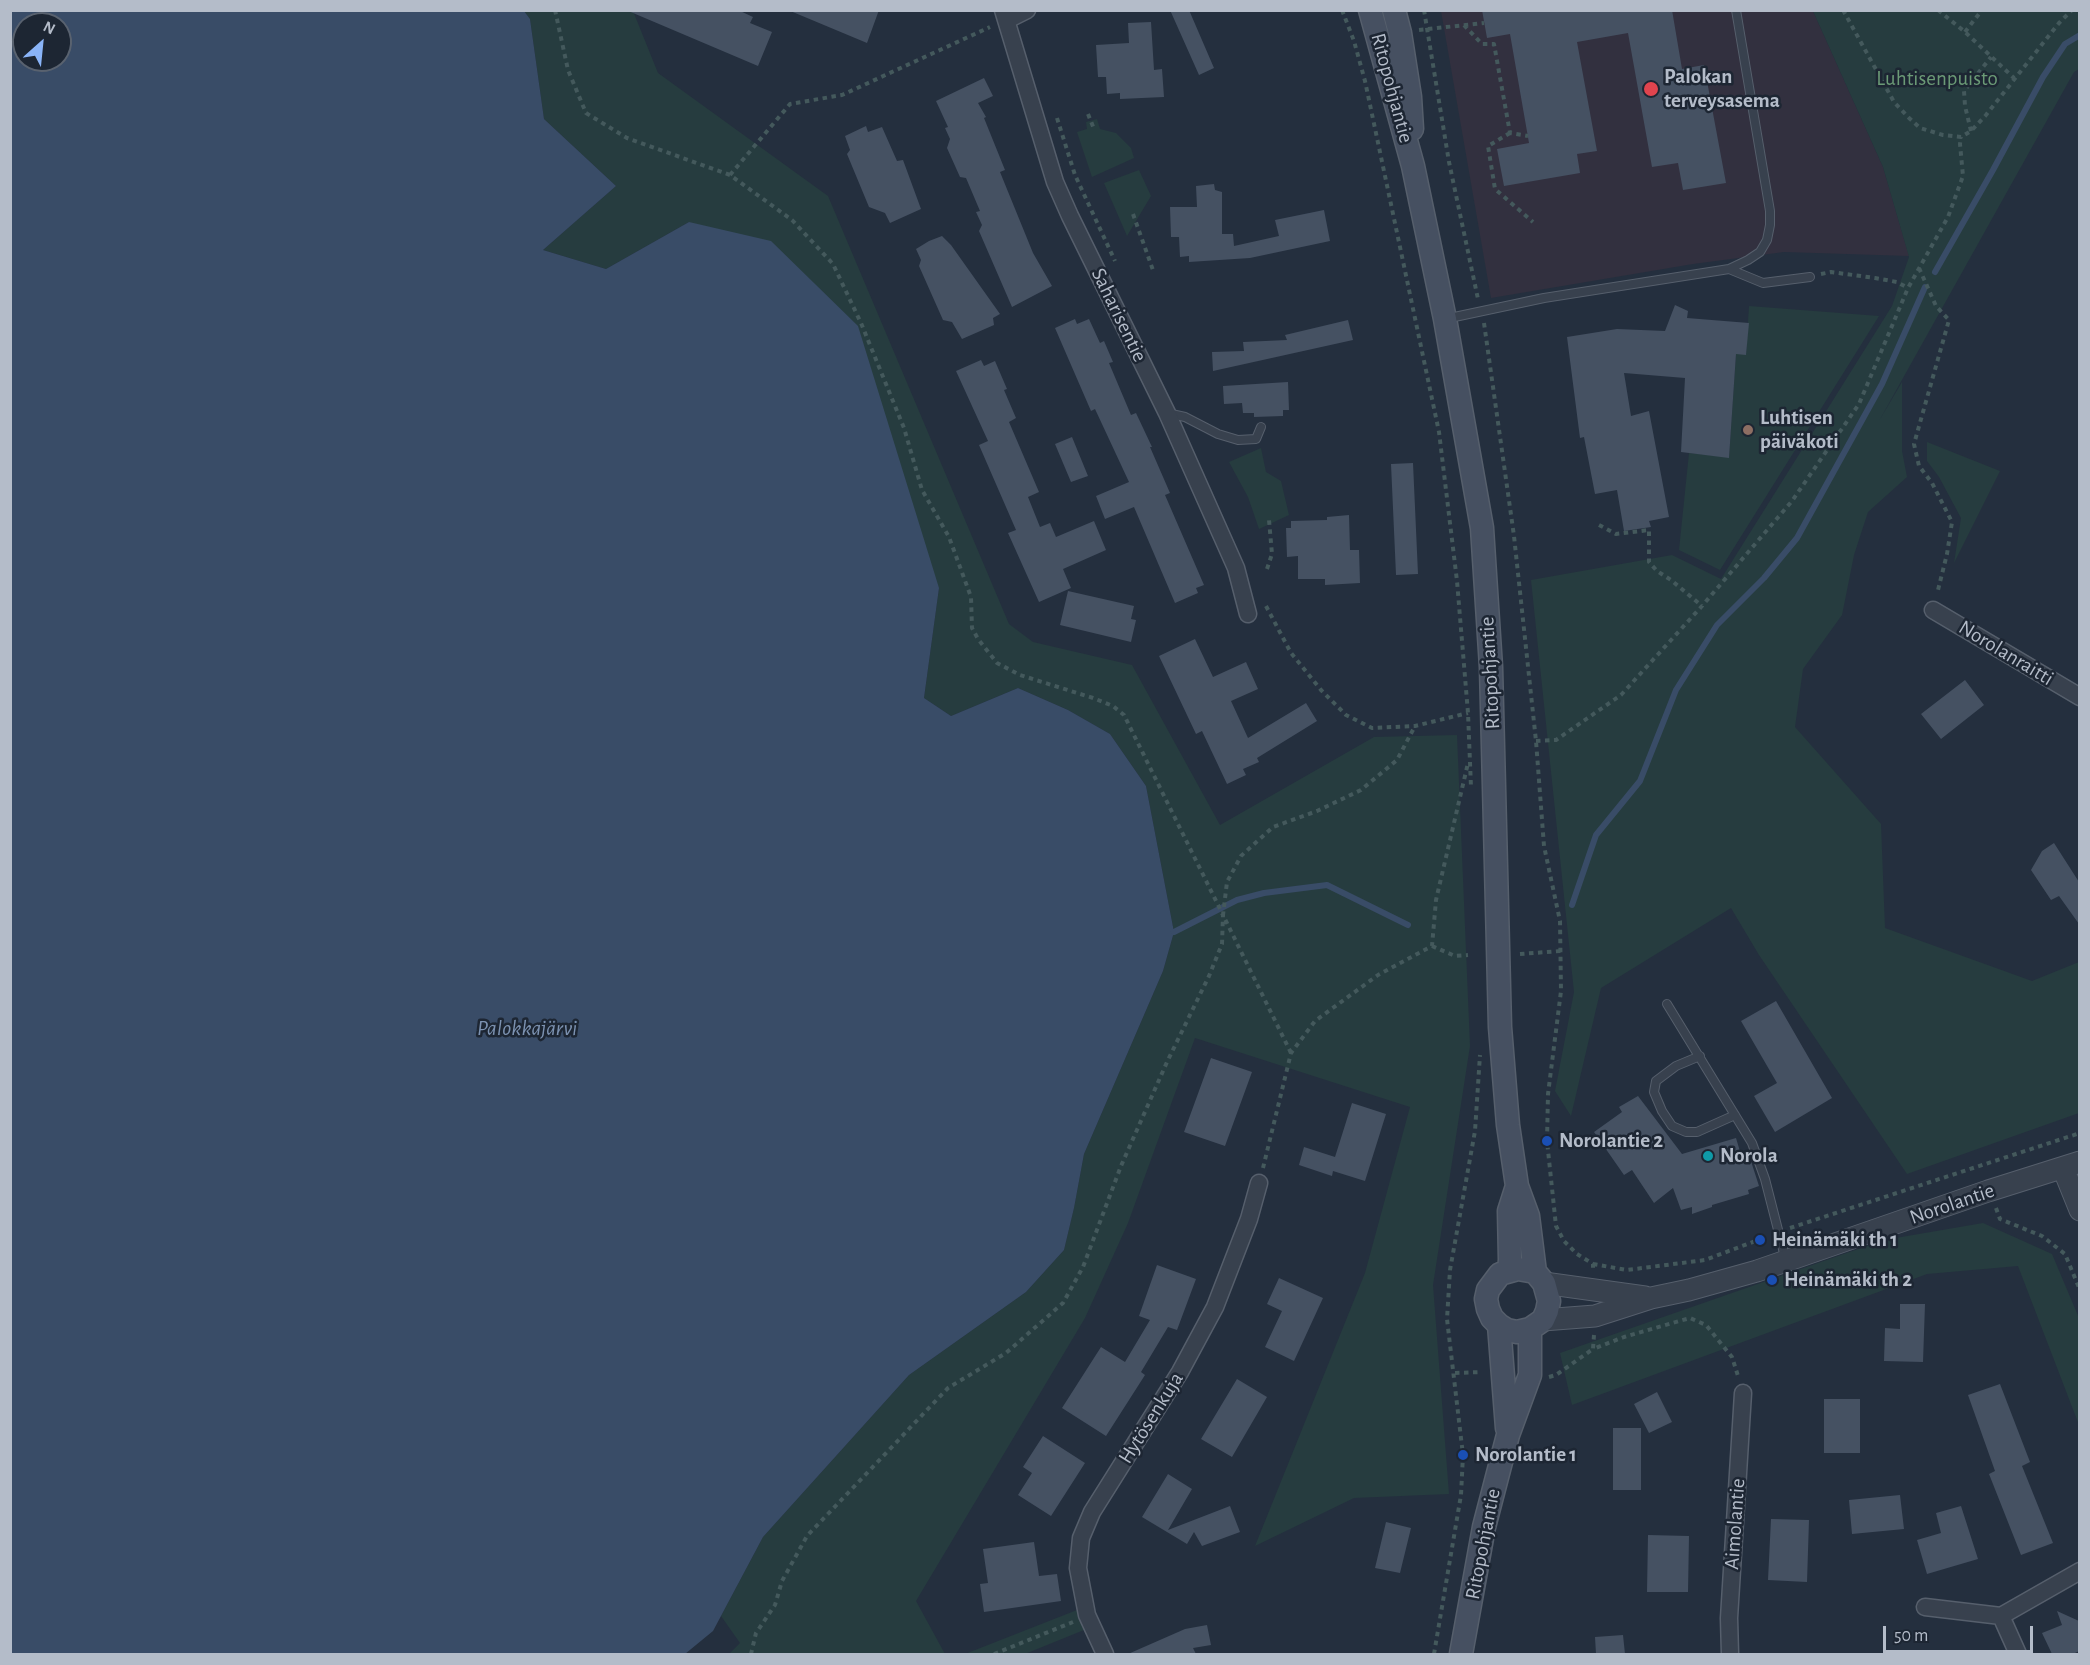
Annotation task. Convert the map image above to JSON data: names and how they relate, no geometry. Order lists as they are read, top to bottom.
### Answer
{
  "streets": {
    "main road": ["Ritopohjantie"],
    "street": [
      "Saharisentie",
      "Norolanraitti",
      "Norolantie",
      "Hytösenkuja",
      "Aimolantie"
    ]
  },
  "crossings": [
    ["Ritopohjantie", "Norolantie"]
  ],
  "water": ["Palokkajärvi"],
  "parks": ["Luhtisenpuisto"],
  "places": [
    "Palokan terveysasema",
    "Luhtisen päiväkoti",
    "Norolantie 2",
    "Norola",
    "Heinämäki th 1",
    "Heinämäki th 2",
    "Norolantie 1"
  ],
  "scale_bar": "50 m",
  "north": "top right"
}
